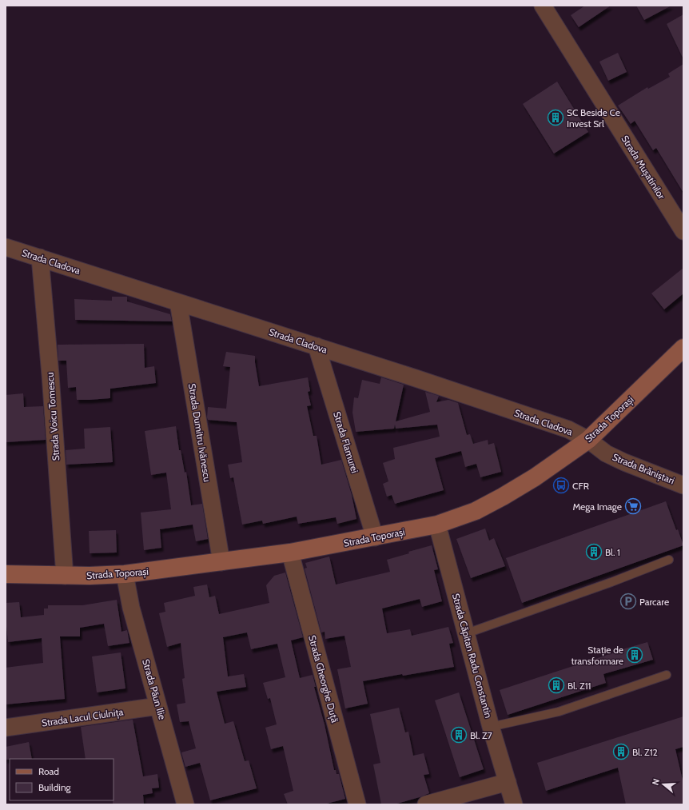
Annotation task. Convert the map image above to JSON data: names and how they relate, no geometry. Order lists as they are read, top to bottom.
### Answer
{
  "streets": {
    "street": [
      "Strada Mușatinilor",
      "Strada Cladova",
      "Strada Voicu Tomescu",
      "Strada Toporași",
      "Strada Dumitru Ivănescu",
      "Strada Flamurei",
      "Strada Brăniștari",
      "Strada Căpitan Radu Constantin",
      "Strada Gheorghe Duță",
      "Strada Păun Ilie",
      "Strada Lacul Ciulnița"
    ]
  },
  "crossings": [
    ["Strada Cladova", "Strada Voicu Tomescu"],
    ["Strada Cladova", "Strada Toporași"],
    ["Strada Cladova", "Strada Dumitru Ivănescu"],
    ["Strada Cladova", "Strada Flamurei"],
    ["Strada Cladova", "Strada Brăniștari"],
    ["Strada Voicu Tomescu", "Strada Toporași"],
    ["Strada Toporași", "Strada Dumitru Ivănescu"],
    ["Strada Toporași", "Strada Flamurei"],
    ["Strada Toporași", "Strada Brăniștari"],
    ["Strada Toporași", "Strada Căpitan Radu Constantin"],
    ["Strada Toporași", "Strada Gheorghe Duță"],
    ["Strada Toporași", "Strada Păun Ilie"],
    ["Strada Păun Ilie", "Strada Lacul Ciulnița"]
  ],
  "places": {
    "building": [
      "SC Beside Ce Invest Srl",
      "Bl. 1",
      "Stație de transformare",
      "Bl. Z11",
      "Bl. Z7",
      "Bl. Z12"
    ],
    "bus stop": ["CFR"],
    "supermarket": ["Mega Image"],
    "parking": ["Parcare"]
  },
  "legend": ["Road", "Building"],
  "north": "left"
}
